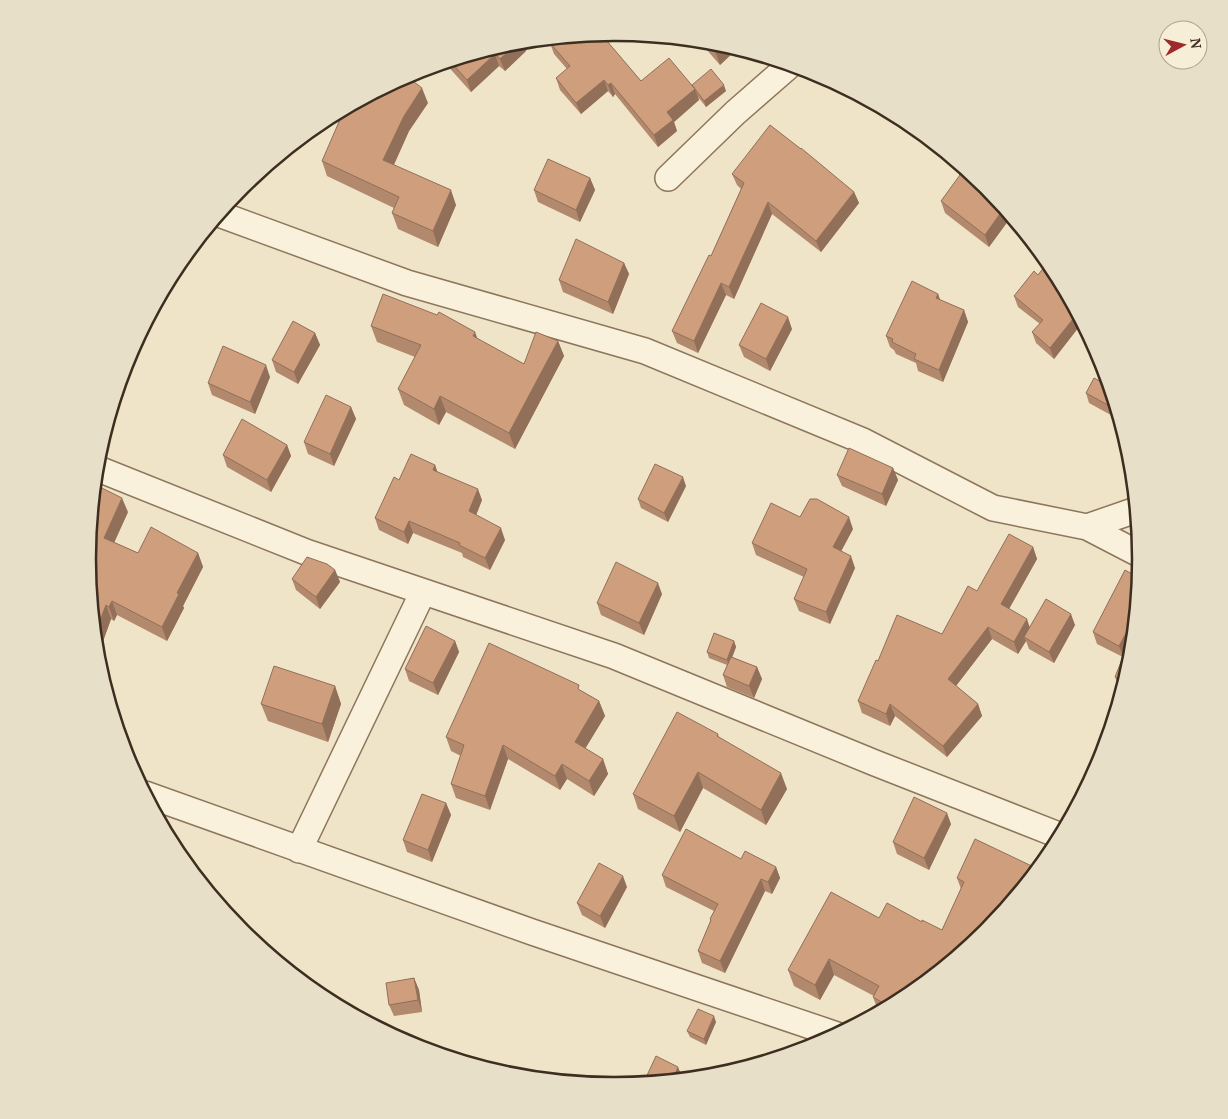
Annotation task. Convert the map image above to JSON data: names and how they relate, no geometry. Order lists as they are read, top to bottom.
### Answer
{
  "north": "right"
}
